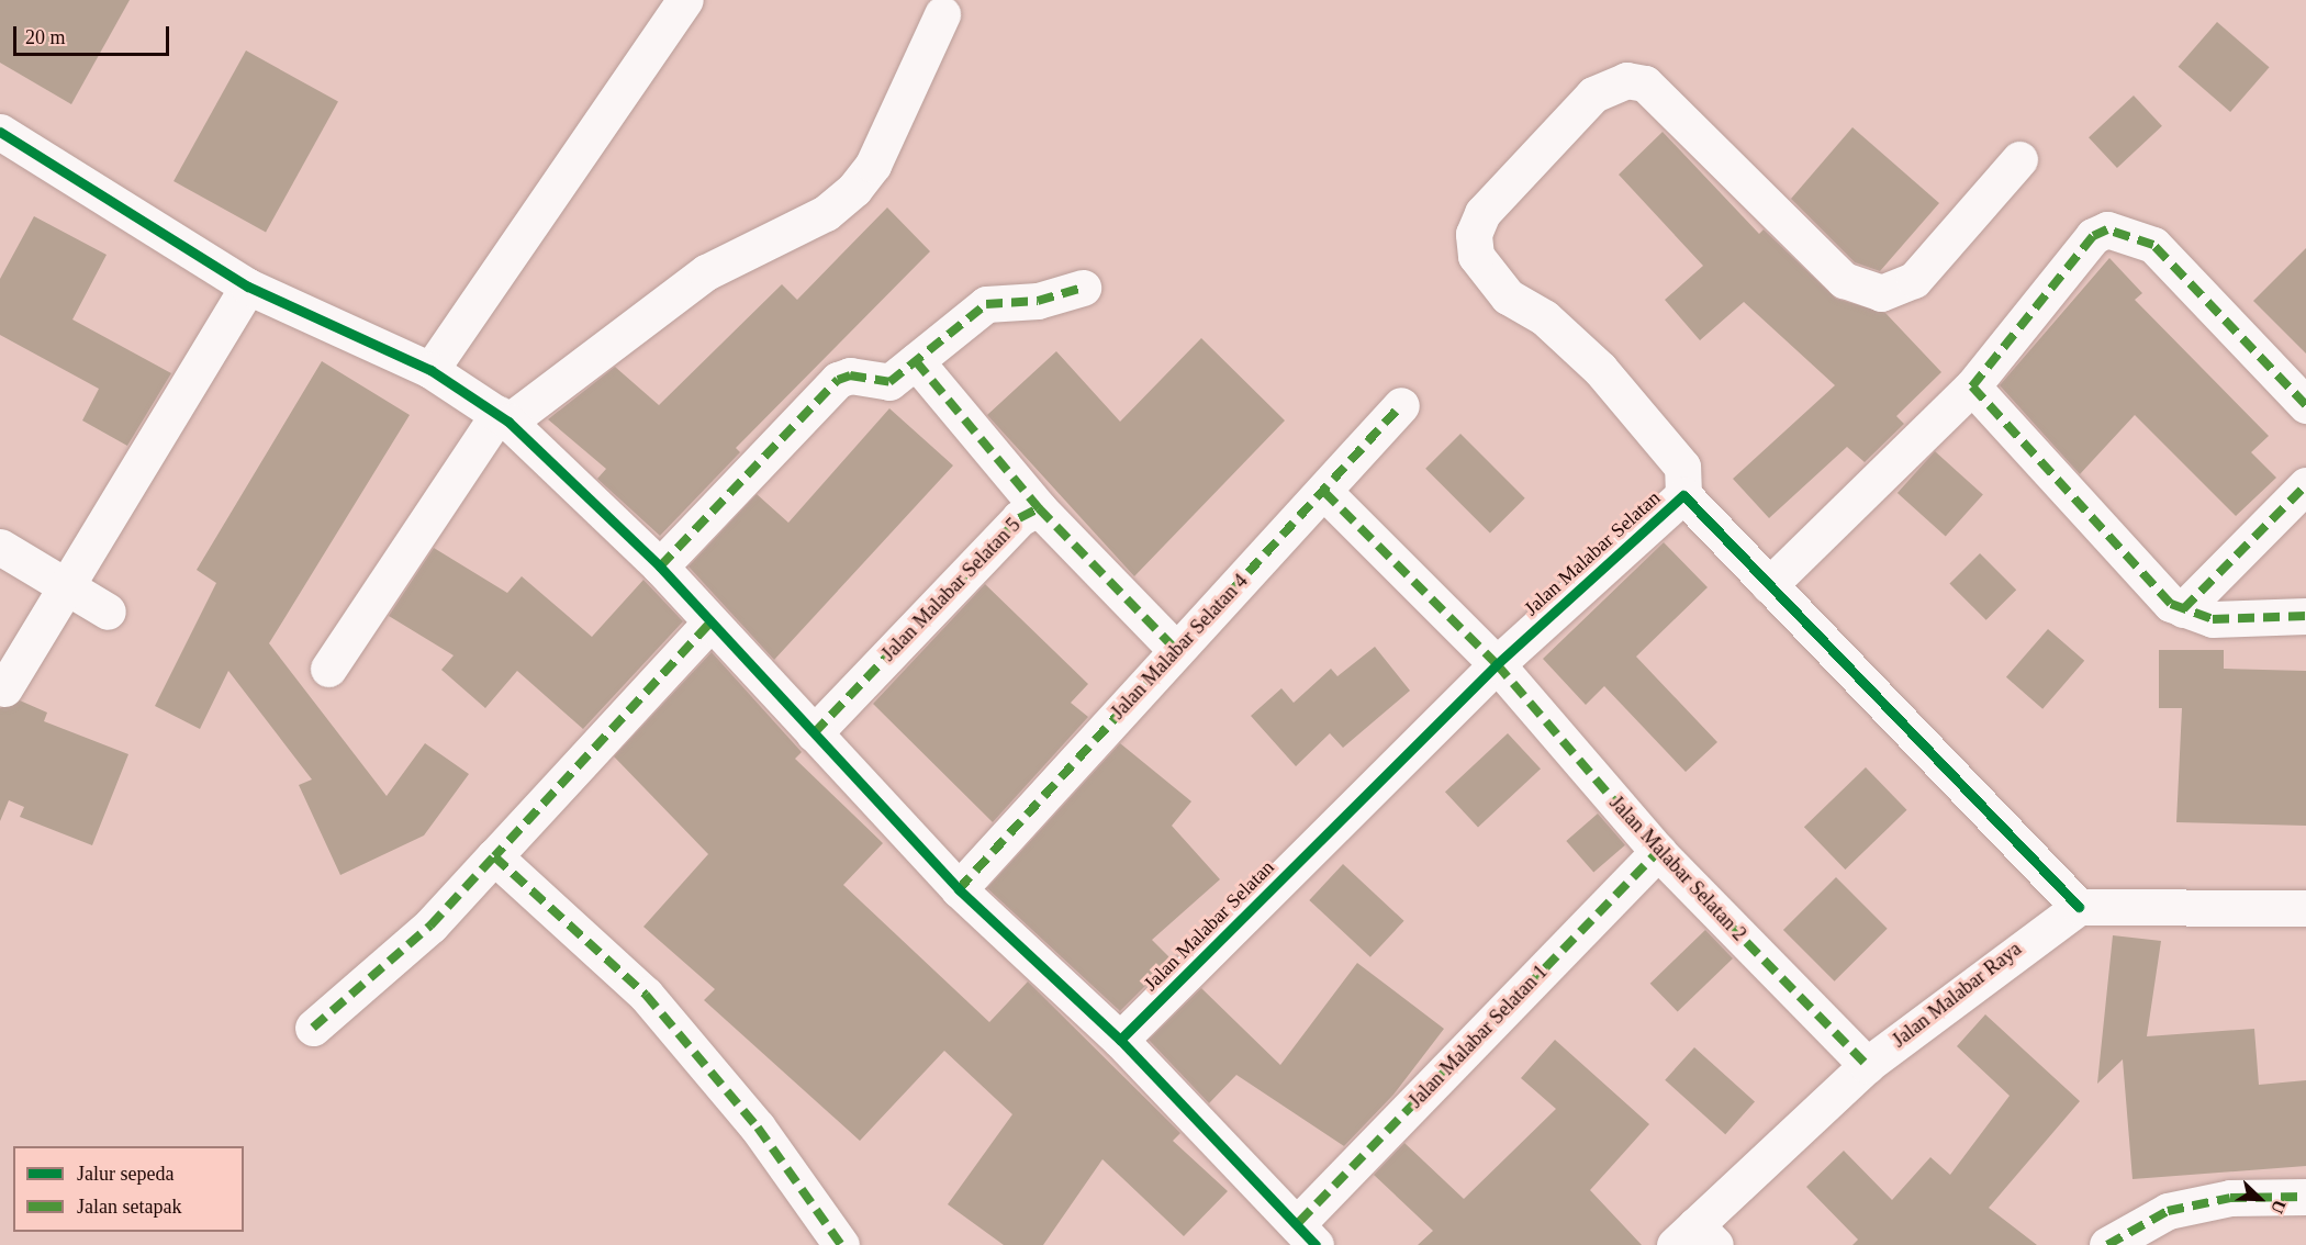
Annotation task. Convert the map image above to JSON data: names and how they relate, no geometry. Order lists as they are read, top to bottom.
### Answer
{
  "streets": {
    "street": [
      "Jalan Malabar Selatan",
      "Jalan Malabar Selatan 5",
      "Jalan Malabar Selatan 4",
      "Jalan Malabar Selatan 2",
      "Jalan Malabar Raya",
      "Jalan Malabar Selatan 1"
    ]
  },
  "crossings": [
    ["Jalan Malabar Selatan", "Jalan Malabar Selatan 2"],
    ["Jalan Malabar Selatan", "Jalan Malabar Raya"],
    ["Jalan Malabar Selatan 5", "Jalan Malabar Selatan 4"],
    ["Jalan Malabar Selatan 4", "Jalan Malabar Selatan 2"],
    ["Jalan Malabar Selatan 2", "Jalan Malabar Raya"],
    ["Jalan Malabar Selatan 2", "Jalan Malabar Selatan 1"]
  ],
  "legend": ["Jalur sepeda", "Jalan setapak"],
  "scale_bar": "20 m",
  "north": "bottom right"
}
